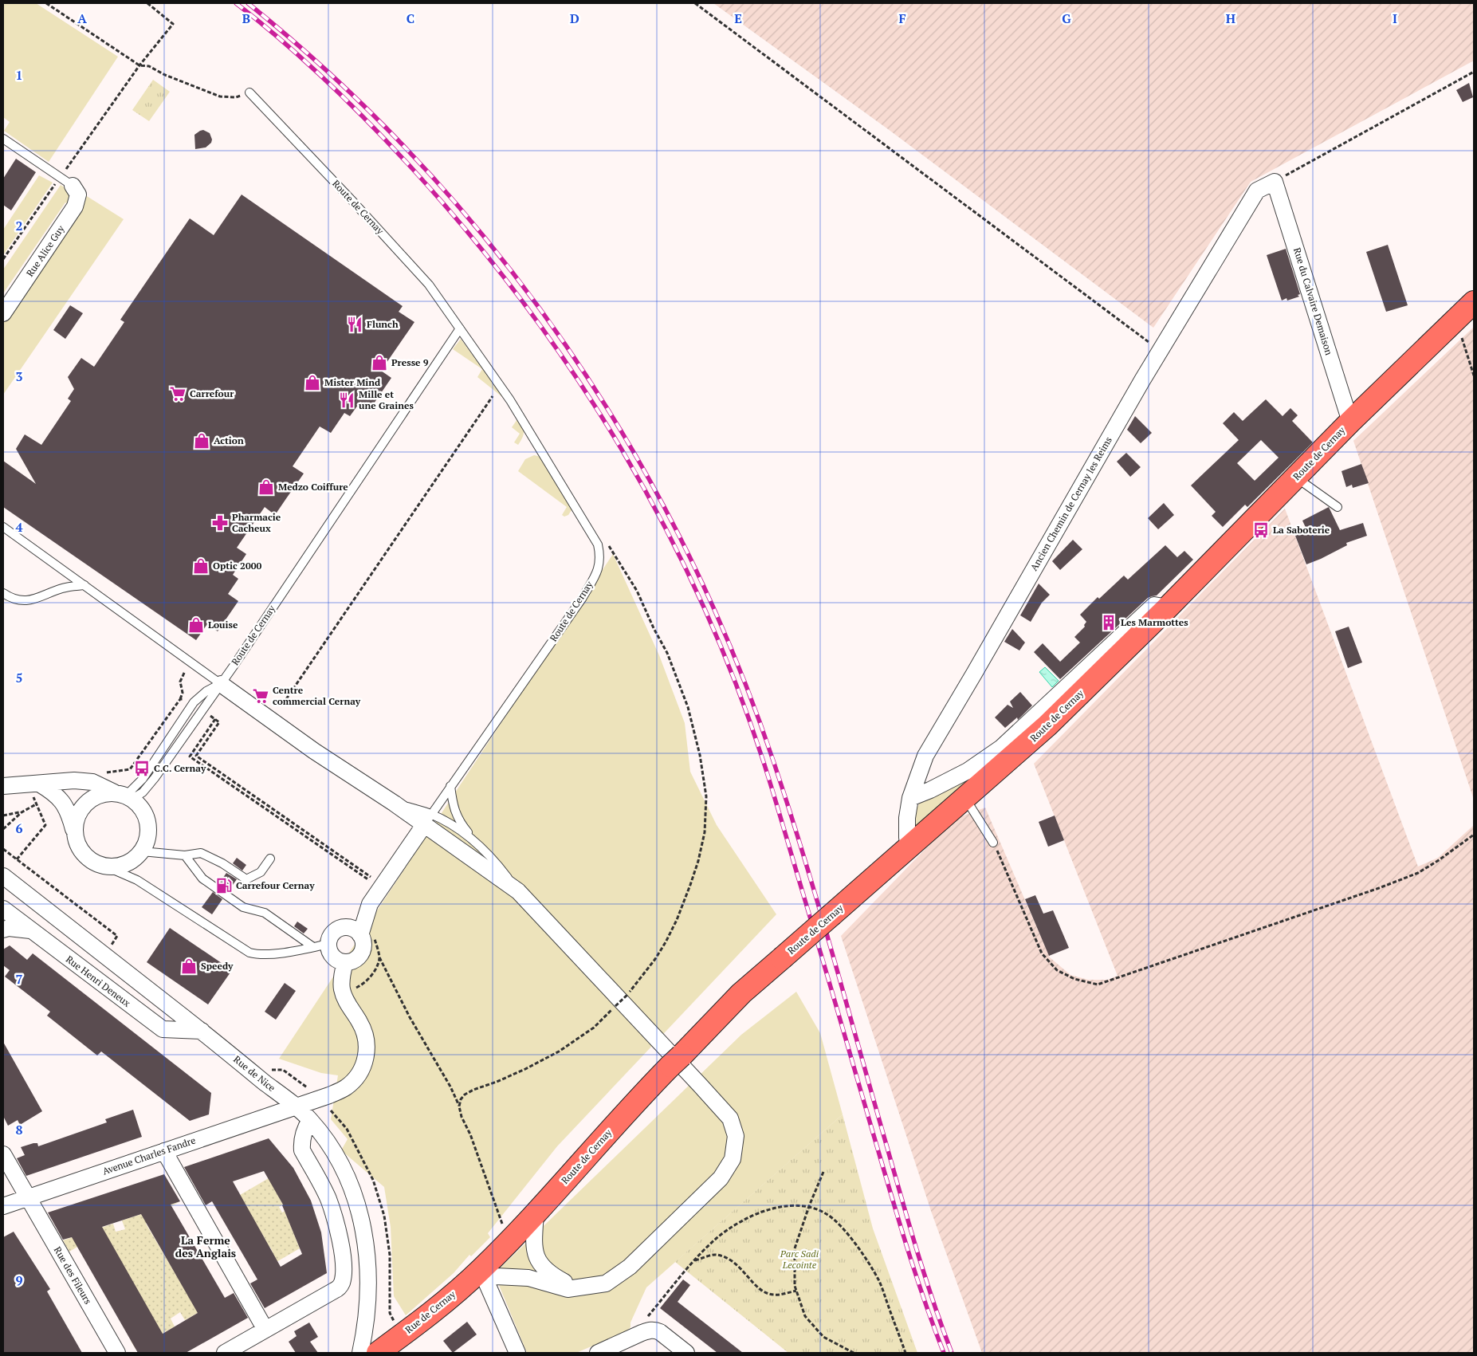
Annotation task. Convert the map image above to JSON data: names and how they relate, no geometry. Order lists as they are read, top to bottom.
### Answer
{
  "streets": {
    "main road": ["Route de Cernay", "Rue de Cernay"],
    "street": [
      "Rue Alice Guy",
      "Rue du Calvaire Demaison",
      "Ancien Chemin de Cernay les Reims",
      "Rue Henri Deneux",
      "Rue de Nice",
      "Avenue Charles Fandre",
      "Rue des Fileurs"
    ]
  },
  "crossings": [
    ["Route de Cernay", "Rue du Calvaire Demaison"],
    ["Route de Cernay", "Ancien Chemin de Cernay les Reims"],
    ["Route de Cernay", "Rue de Cernay"],
    ["Rue du Calvaire Demaison", "Ancien Chemin de Cernay les Reims"],
    ["Rue Henri Deneux", "Rue de Nice"],
    ["Rue de Nice", "Avenue Charles Fandre"],
    ["Avenue Charles Fandre", "Rue des Fileurs"]
  ],
  "districts": ["La Ferme des Anglais"],
  "parks": ["Parc Sadi Lecointe"],
  "places": {
    "restaurant": ["Flunch", "Mille et une Graines"],
    "shop": [
      "Presse 9",
      "Mister Mind",
      "Action",
      "Medzo Coiffure",
      "Optic 2000",
      "Louise",
      "Speedy"
    ],
    "supermarket": ["Carrefour", "Centre commercial Cernay"],
    "pharmacy": ["Pharmacie Cacheux"],
    "bus stop": ["La Saboterie", "C.C. Cernay"],
    "building": ["Les Marmottes"],
    "fuel station": ["Carrefour Cernay"]
  },
  "grid": {
    "columns": [
      "A",
      "B",
      "C",
      "D",
      "E",
      "F",
      "G",
      "H",
      "I"
    ],
    "rows": [
      "1",
      "2",
      "3",
      "4",
      "5",
      "6",
      "7",
      "8",
      "9"
    ]
  }
}
